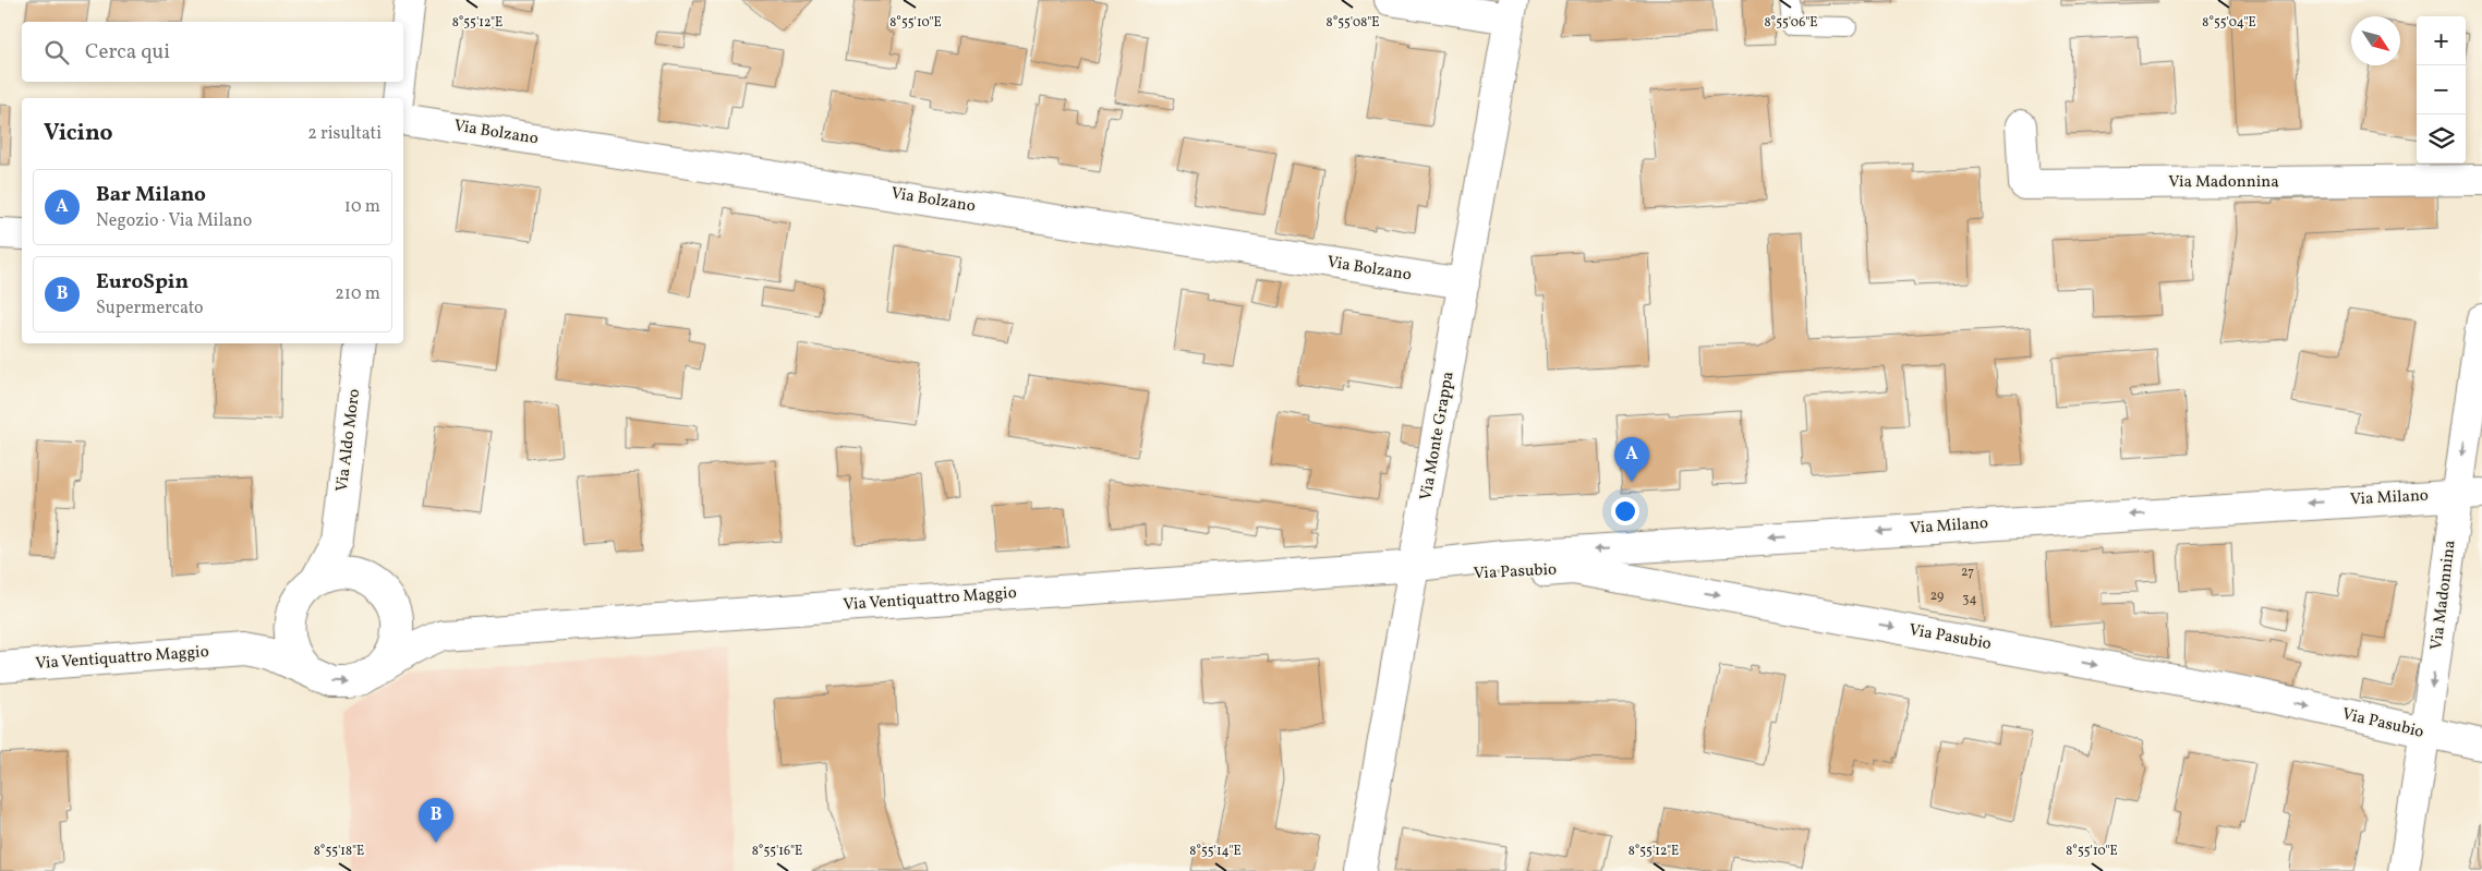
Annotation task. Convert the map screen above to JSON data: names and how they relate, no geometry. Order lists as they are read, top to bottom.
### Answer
{
  "streets": {
    "street": [
      "Via Bolzano",
      "Via Madonnina",
      "Via Monte Grappa",
      "Via Aldo Moro",
      "Via Milano",
      "Via Pasubio",
      "Via Ventiquattro Maggio"
    ]
  },
  "crossings": [
    ["Via Bolzano", "Via Monte Grappa"],
    ["Via Madonnina", "Via Milano"],
    ["Via Madonnina", "Via Pasubio"],
    ["Via Monte Grappa", "Via Milano"],
    ["Via Monte Grappa", "Via Pasubio"],
    ["Via Monte Grappa", "Via Ventiquattro Maggio"],
    ["Via Aldo Moro", "Via Ventiquattro Maggio"],
    ["Via Milano", "Via Pasubio"],
    ["Via Milano", "Via Ventiquattro Maggio"],
    ["Via Pasubio", "Via Ventiquattro Maggio"]
  ],
  "one_way": ["Via Madonnina", "Via Milano", "Via Pasubio"],
  "house_numbers": ["27", "29", "34"],
  "north": "bottom right",
  "page": {
    "map_buttons": ["+", "−"],
    "search": "Cerca qui",
    "heading": ["Vicino", "2 risultati"],
    "list": [
      {
        "mark": "A",
        "name": "Bar Milano",
        "note": "Negozio · Via Milano",
        "value": "10 m"
      },
      {
        "mark": "B",
        "name": "EuroSpin",
        "note": "Supermercato",
        "value": "210 m"
      }
    ],
    "pins": ["A", "B"]
  },
  "coordinates": [
    "8°55'12\"E",
    "8°55'10\"E",
    "8°55'06\"E",
    "8°55'08\"E",
    "8°55'04\"E",
    "8°55'18\"E",
    "8°55'16\"E",
    "8°55'14\"E"
  ]
}
